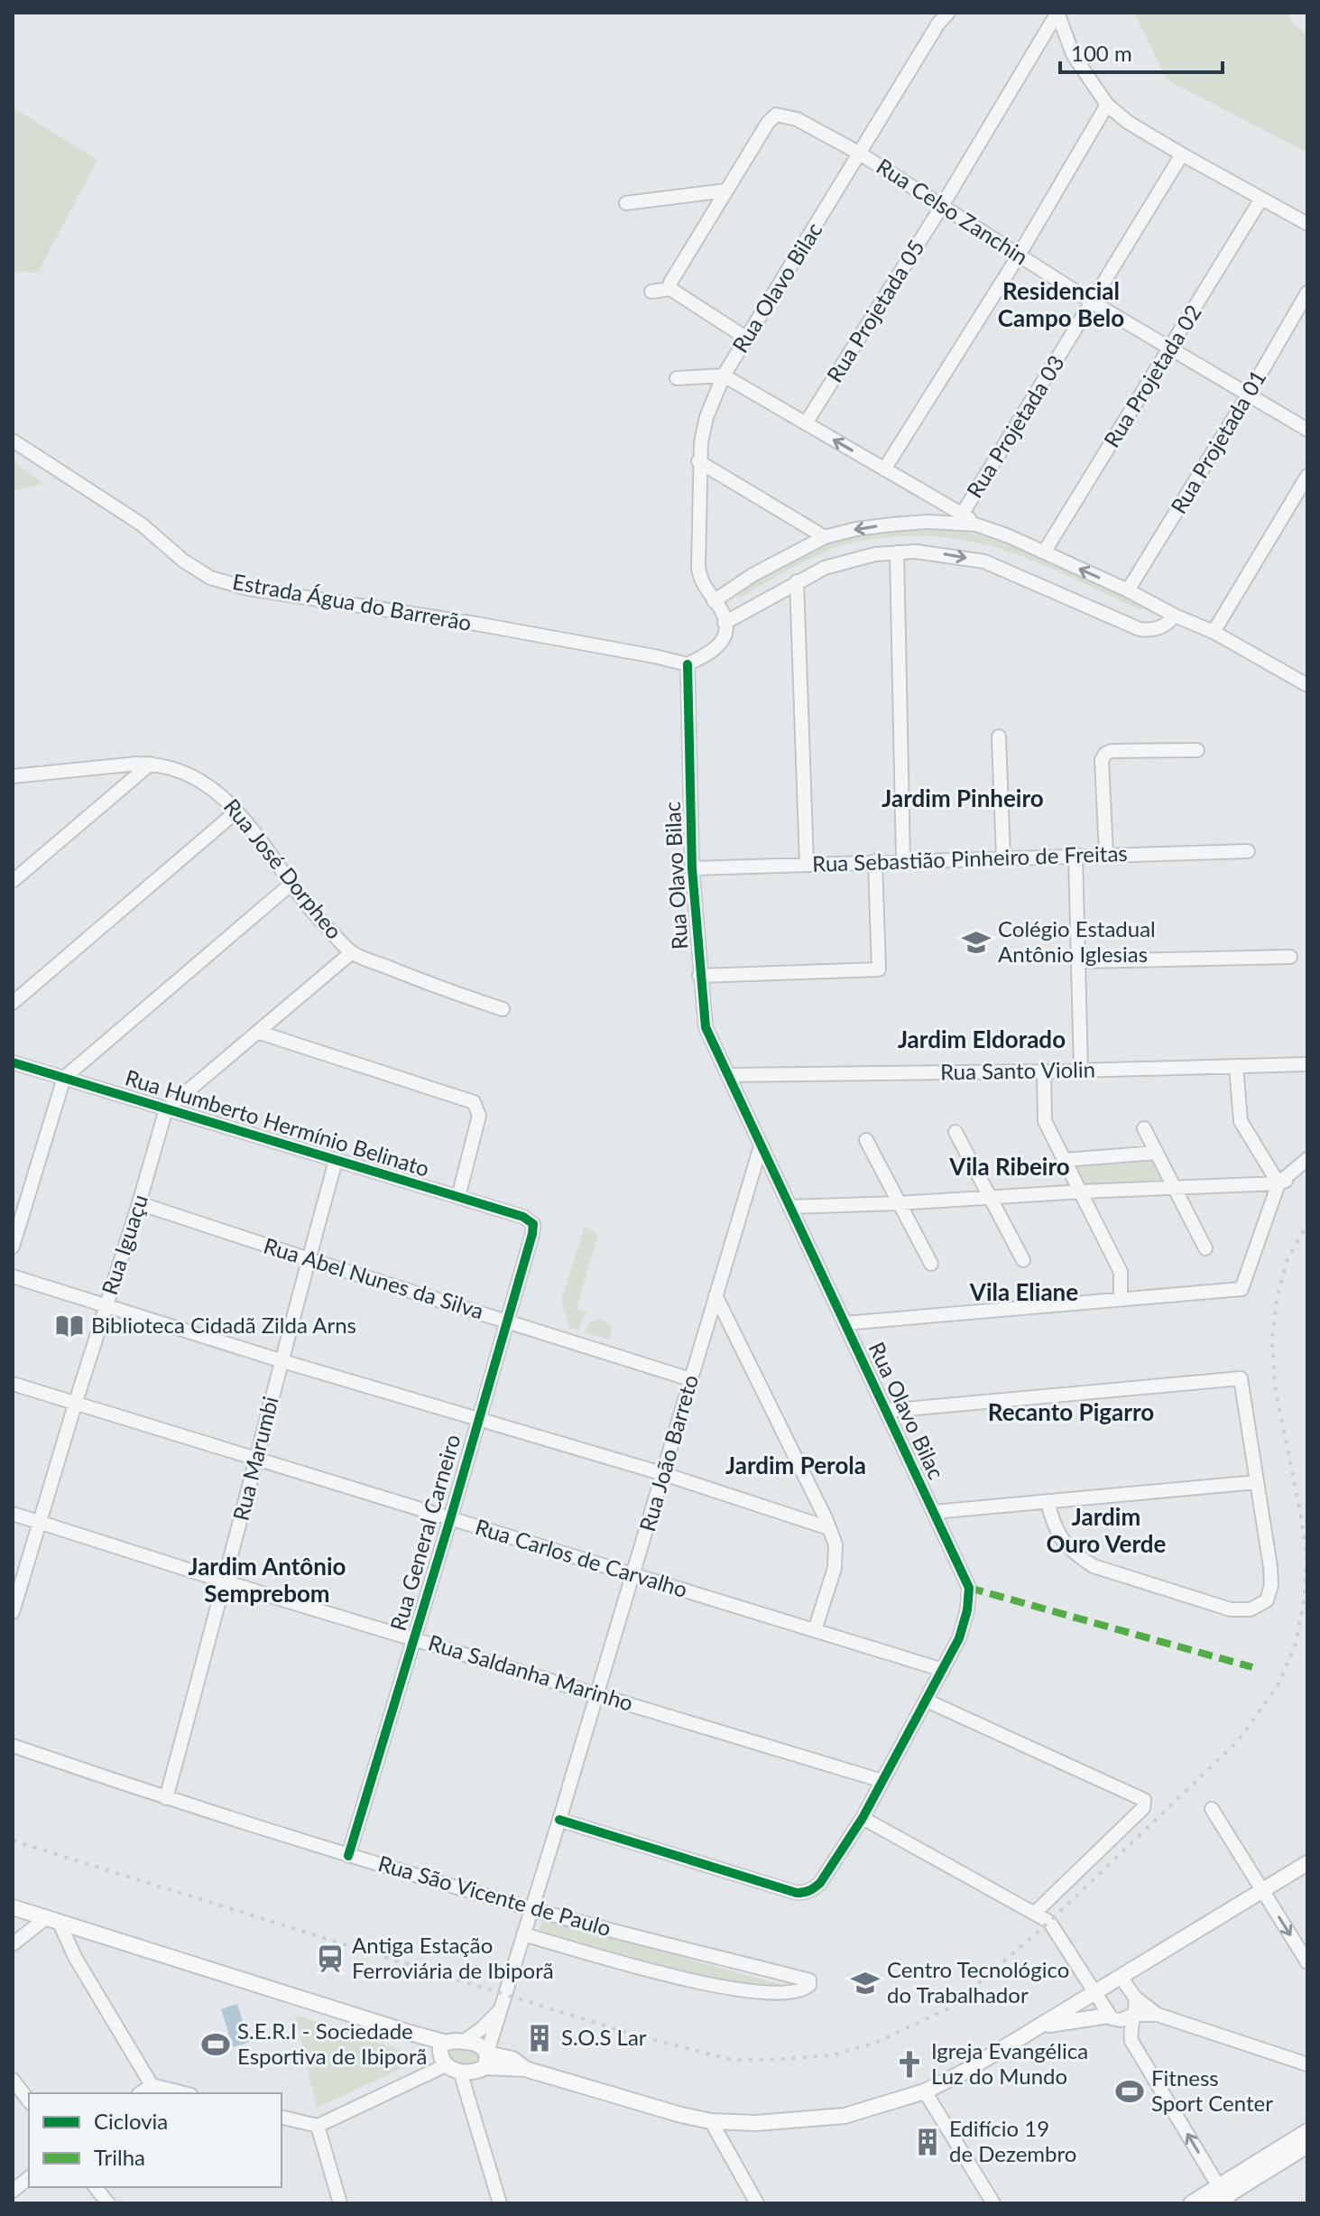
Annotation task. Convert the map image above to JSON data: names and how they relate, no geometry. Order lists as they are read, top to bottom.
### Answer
{
  "streets": {
    "street": [
      "Rua Celso Zanchin",
      "Rua Olavo Bilac",
      "Rua Projetada 05",
      "Rua Projetada 02",
      "Rua Projetada 03",
      "Rua Projetada 01",
      "Estrada Água do Barrerão",
      "Rua Sebastião Pinheiro de Freitas",
      "Rua José Dorpheo",
      "Rua Santo Violin",
      "Rua Humberto Hermínio Belinato",
      "Rua Iguaçu",
      "Rua Abel Nunes da Silva",
      "Rua João Barreto",
      "Rua Marumbi",
      "Rua General Carneiro",
      "Rua Carlos de Carvalho",
      "Rua Saldanha Marinho",
      "Rua São Vicente de Paulo"
    ]
  },
  "crossings": [
    ["Rua Celso Zanchin", "Rua Olavo Bilac"],
    ["Rua Celso Zanchin", "Rua Projetada 05"],
    ["Rua Celso Zanchin", "Rua Projetada 02"],
    ["Rua Celso Zanchin", "Rua Projetada 03"],
    ["Rua Celso Zanchin", "Rua Projetada 01"],
    ["Rua Olavo Bilac", "Estrada Água do Barrerão"],
    ["Rua Olavo Bilac", "Rua Sebastião Pinheiro de Freitas"],
    ["Rua Olavo Bilac", "Rua Santo Violin"],
    ["Rua Olavo Bilac", "Rua João Barreto"],
    ["Rua Olavo Bilac", "Rua Carlos de Carvalho"],
    ["Rua Olavo Bilac", "Rua Saldanha Marinho"],
    ["Rua Humberto Hermínio Belinato", "Rua Iguaçu"],
    ["Rua Humberto Hermínio Belinato", "Rua Marumbi"],
    ["Rua Humberto Hermínio Belinato", "Rua General Carneiro"],
    ["Rua Iguaçu", "Rua Abel Nunes da Silva"],
    ["Rua Iguaçu", "Rua Carlos de Carvalho"],
    ["Rua Iguaçu", "Rua Saldanha Marinho"],
    ["Rua Abel Nunes da Silva", "Rua João Barreto"],
    ["Rua Abel Nunes da Silva", "Rua Marumbi"],
    ["Rua Abel Nunes da Silva", "Rua General Carneiro"],
    ["Rua João Barreto", "Rua Carlos de Carvalho"],
    ["Rua João Barreto", "Rua Saldanha Marinho"],
    ["Rua João Barreto", "Rua São Vicente de Paulo"],
    ["Rua Marumbi", "Rua Carlos de Carvalho"],
    ["Rua Marumbi", "Rua Saldanha Marinho"],
    ["Rua Marumbi", "Rua São Vicente de Paulo"],
    ["Rua General Carneiro", "Rua Carlos de Carvalho"],
    ["Rua General Carneiro", "Rua Saldanha Marinho"],
    ["Rua General Carneiro", "Rua São Vicente de Paulo"]
  ],
  "districts": [
    "Residencial Campo Belo",
    "Jardim Pinheiro",
    "Jardim Eldorado",
    "Vila Ribeiro",
    "Vila Eliane",
    "Recanto Pigarro",
    "Jardim Perola",
    "Jardim Ouro Verde",
    "Jardim Antônio Semprebom"
  ],
  "places": {
    "school or university": ["Colégio Estadual Antônio Iglesias", "Centro Tecnológico do Trabalhador"],
    "library": ["Biblioteca Cidadã Zilda Arns"],
    "station": ["Antiga Estação Ferroviária de Ibiporã"],
    "building": ["S.O.S Lar", "Edifício 19 de Dezembro"],
    "sports": ["S.E.R.I - Sociedade Esportiva de Ibiporã", "Fitness Sport Center"],
    "church": ["Igreja Evangélica Luz do Mundo"]
  },
  "legend": ["Ciclovia", "Trilha"],
  "scale_bar": "100 m"
}
